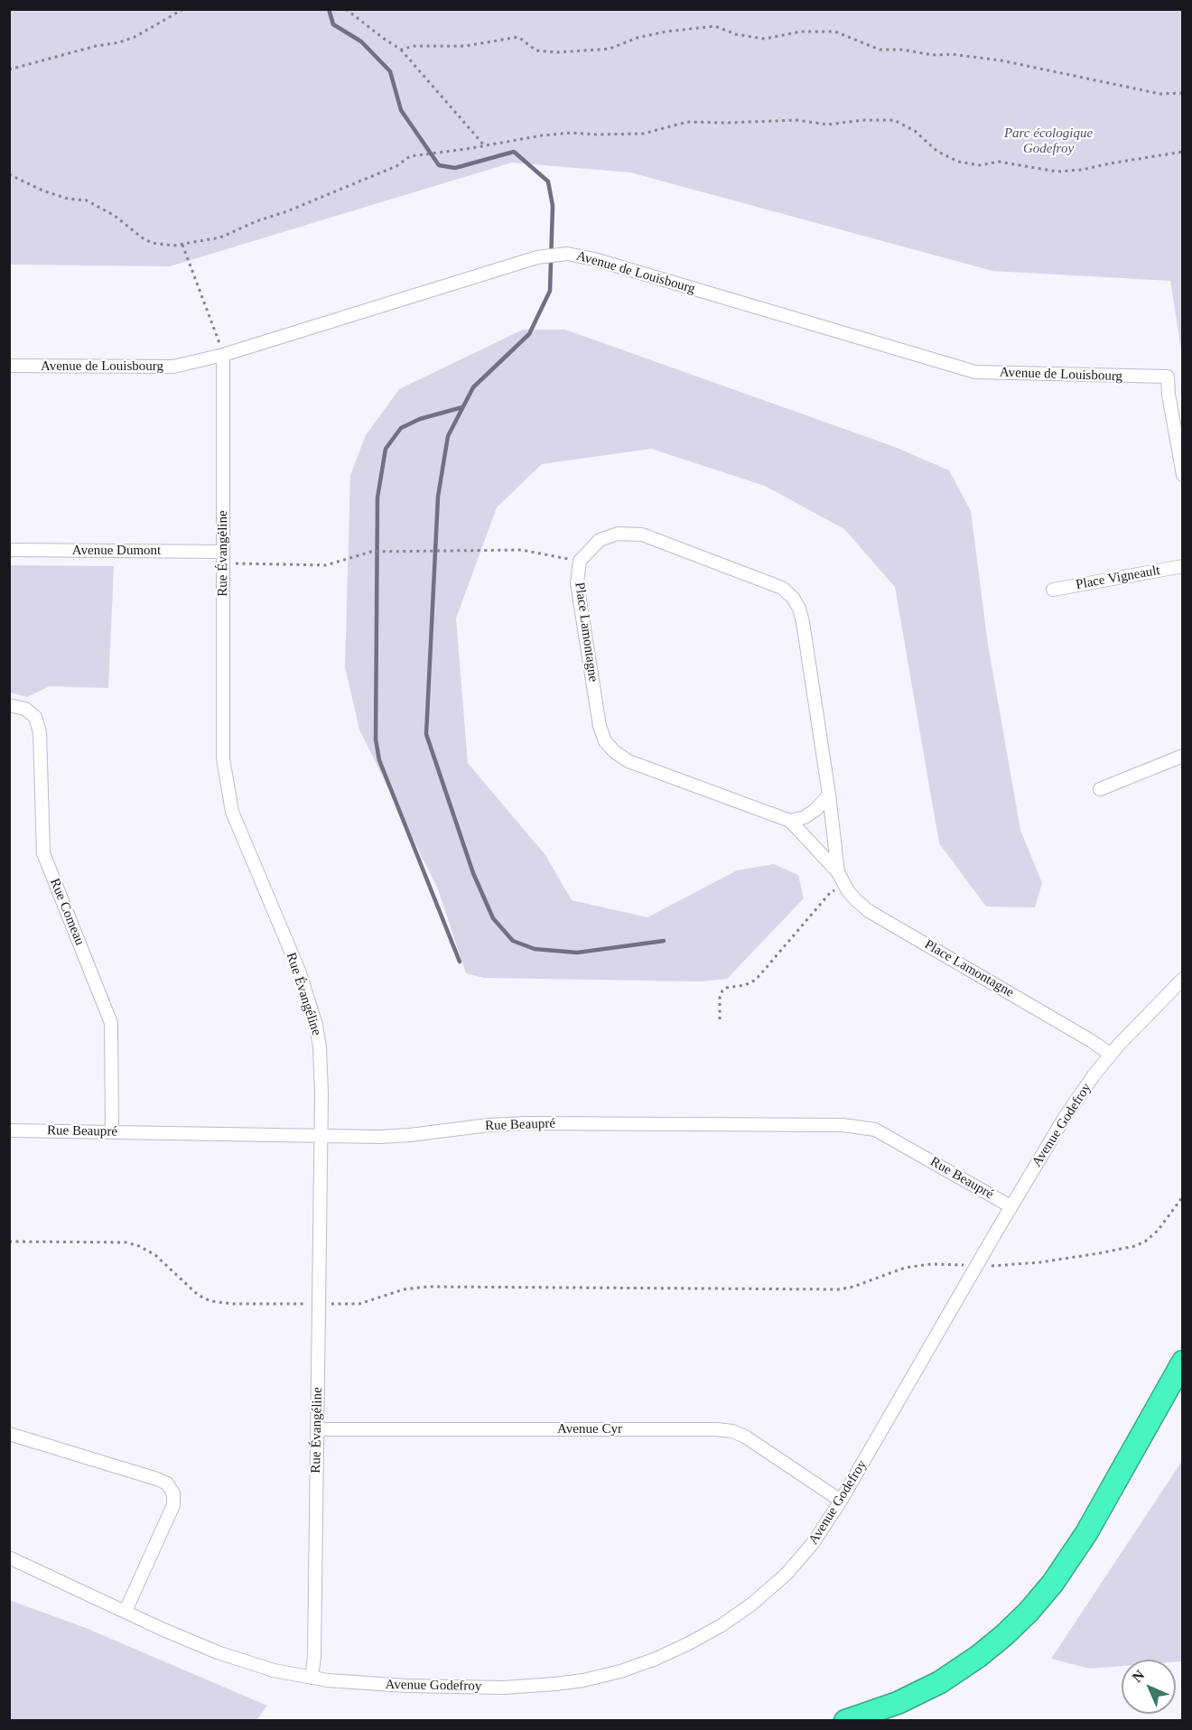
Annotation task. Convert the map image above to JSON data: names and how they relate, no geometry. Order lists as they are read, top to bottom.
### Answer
{
  "streets": {
    "street": [
      "Avenue de Louisbourg",
      "Avenue Dumont",
      "Rue Évangéline",
      "Place Vigneault",
      "Place Lamontagne",
      "Rue Comeau",
      "Rue Beaupré",
      "Avenue Godefroy",
      "Avenue Cyr"
    ]
  },
  "crossings": [
    ["Avenue de Louisbourg", "Rue Évangéline"],
    ["Avenue Dumont", "Rue Évangéline"],
    ["Rue Évangéline", "Rue Beaupré"],
    ["Rue Évangéline", "Avenue Godefroy"],
    ["Rue Évangéline", "Avenue Cyr"],
    ["Place Lamontagne", "Avenue Godefroy"],
    ["Rue Comeau", "Rue Beaupré"],
    ["Rue Beaupré", "Avenue Godefroy"],
    ["Avenue Godefroy", "Avenue Cyr"]
  ],
  "parks": ["Parc écologique Godefroy"],
  "north": "top left"
}
